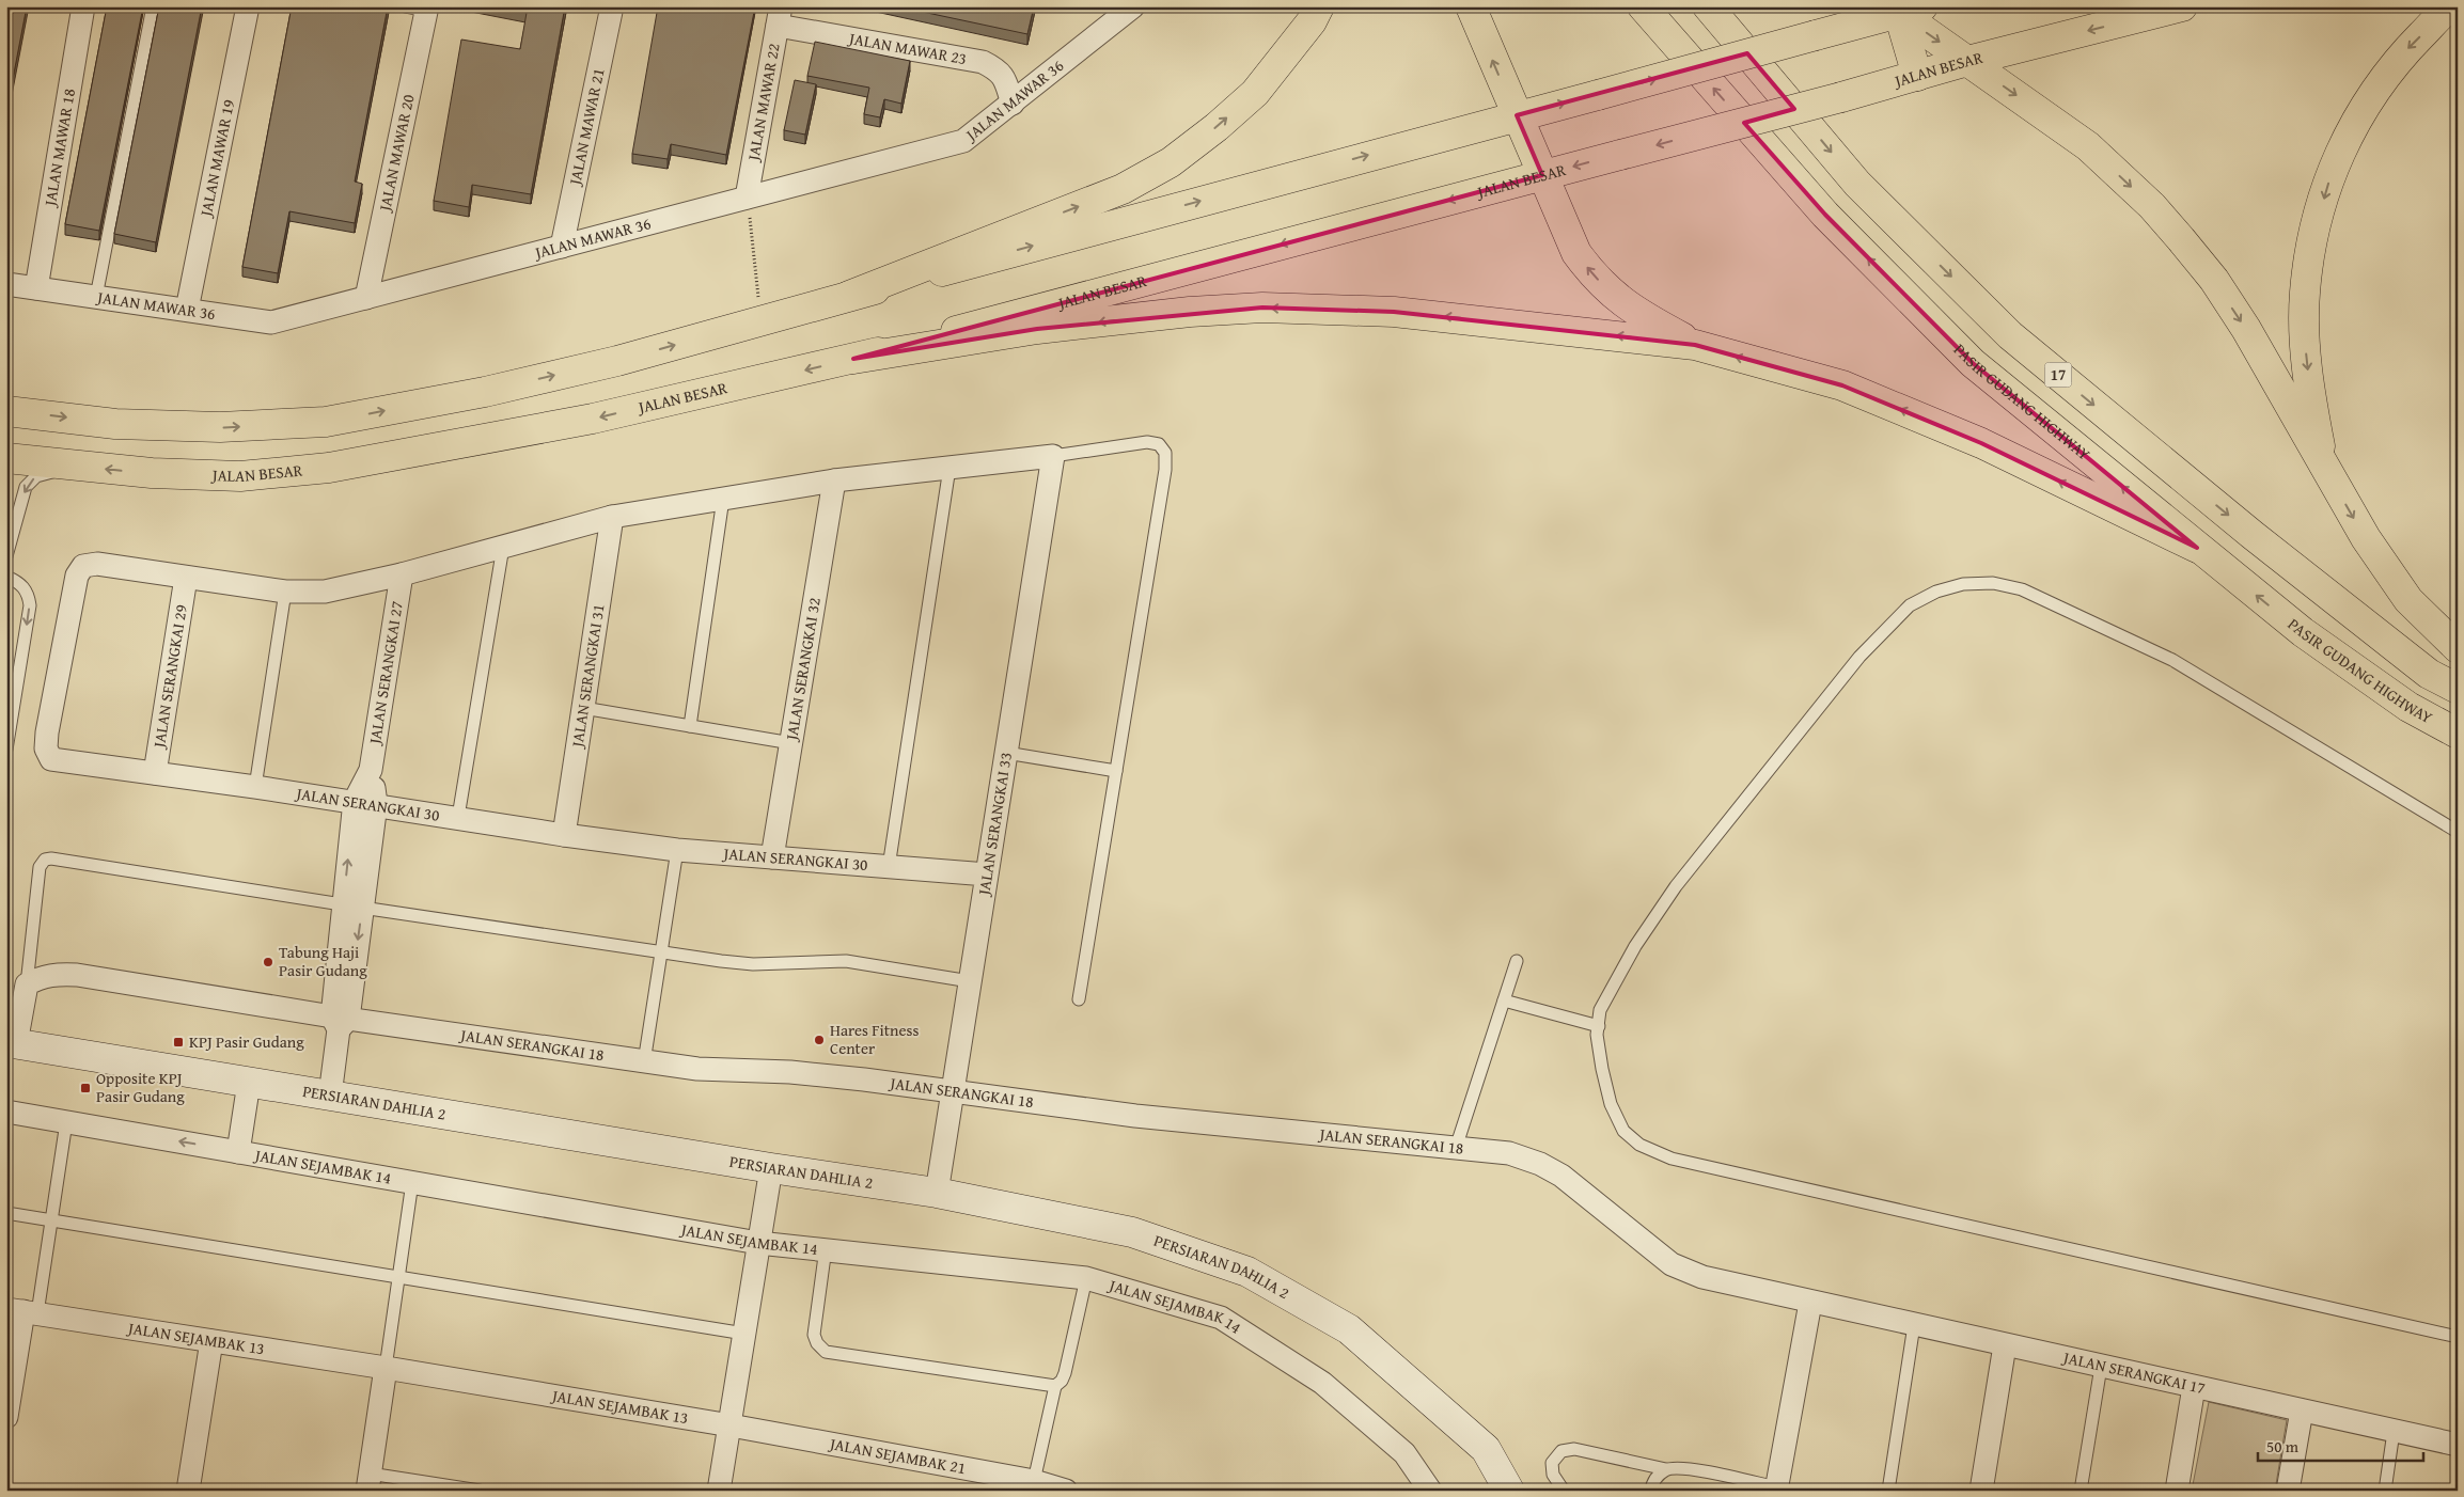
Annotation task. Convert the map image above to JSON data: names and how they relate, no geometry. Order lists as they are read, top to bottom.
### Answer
{
  "streets": {
    "main road": ["JALAN BESAR", "17", "PASIR GUDANG HIGHWAY"],
    "street": [
      "JALAN MAWAR 23",
      "JALAN MAWAR 36",
      "JALAN MAWAR 22",
      "JALAN MAWAR 21",
      "JALAN MAWAR 18",
      "JALAN MAWAR 20",
      "JALAN MAWAR 19",
      "JALAN SERANGKAI 32",
      "JALAN SERANGKAI 27",
      "JALAN SERANGKAI 29",
      "JALAN SERANGKAI 31",
      "JALAN SERANGKAI 30",
      "JALAN SERANGKAI 33",
      "JALAN SERANGKAI 18",
      "PERSIARAN DAHLIA 2",
      "JALAN SEJAMBAK 14",
      "JALAN SEJAMBAK 13",
      "JALAN SERANGKAI 17",
      "JALAN SEJAMBAK 21"
    ]
  },
  "crossings": [
    ["JALAN MAWAR 23", "JALAN MAWAR 36"],
    ["JALAN MAWAR 23", "JALAN MAWAR 22"],
    ["JALAN MAWAR 36", "JALAN MAWAR 22"],
    ["JALAN MAWAR 36", "JALAN MAWAR 21"],
    ["JALAN MAWAR 36", "JALAN MAWAR 18"],
    ["JALAN MAWAR 36", "JALAN MAWAR 20"],
    ["JALAN MAWAR 36", "JALAN MAWAR 19"],
    ["JALAN SERANGKAI 32", "JALAN SERANGKAI 30"],
    ["JALAN SERANGKAI 27", "JALAN SERANGKAI 30"],
    ["JALAN SERANGKAI 27", "JALAN SERANGKAI 18"],
    ["JALAN SERANGKAI 27", "PERSIARAN DAHLIA 2"],
    ["JALAN SERANGKAI 29", "JALAN SERANGKAI 30"],
    ["JALAN SERANGKAI 31", "JALAN SERANGKAI 30"],
    ["JALAN SERANGKAI 30", "JALAN SERANGKAI 33"],
    ["JALAN SERANGKAI 33", "JALAN SERANGKAI 18"],
    ["JALAN SERANGKAI 33", "PERSIARAN DAHLIA 2"],
    ["JALAN SERANGKAI 18", "JALAN SERANGKAI 17"],
    ["JALAN SEJAMBAK 13", "JALAN SEJAMBAK 21"]
  ],
  "places": {
    "other": ["Tabung Haji Pasir Gudang", "Hares Fitness Center"],
    "transit": ["KPJ Pasir Gudang", "Opposite KPJ Pasir Gudang"]
  },
  "scale_bar": "50 m"
}
